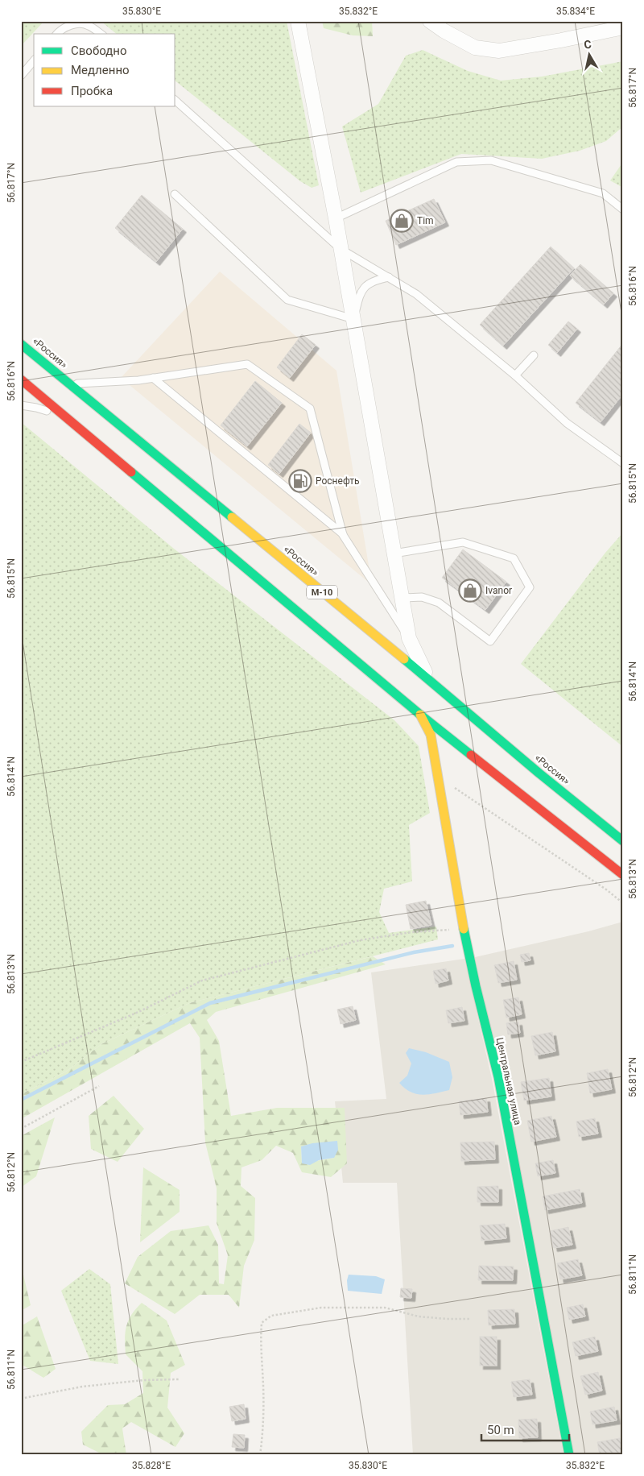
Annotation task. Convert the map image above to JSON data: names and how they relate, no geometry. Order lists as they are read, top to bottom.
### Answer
{
  "streets": {
    "main road": ["«Россия»", "М-10", "Центральная улица"]
  },
  "places": {
    "shop": ["Tim", "Ivanor"],
    "fuel station": ["Роснефть"]
  },
  "legend": ["Свободно", "Медленно", "Пробка"],
  "scale_bar": "50 m",
  "north": "top",
  "coordinates": [
    "35.830°E",
    "35.832°E",
    "35.834°E",
    "56.817°N",
    "56.816°N",
    "56.815°N",
    "56.814°N",
    "56.813°N",
    "56.812°N",
    "56.811°N",
    "35.828°E"
  ]
}
